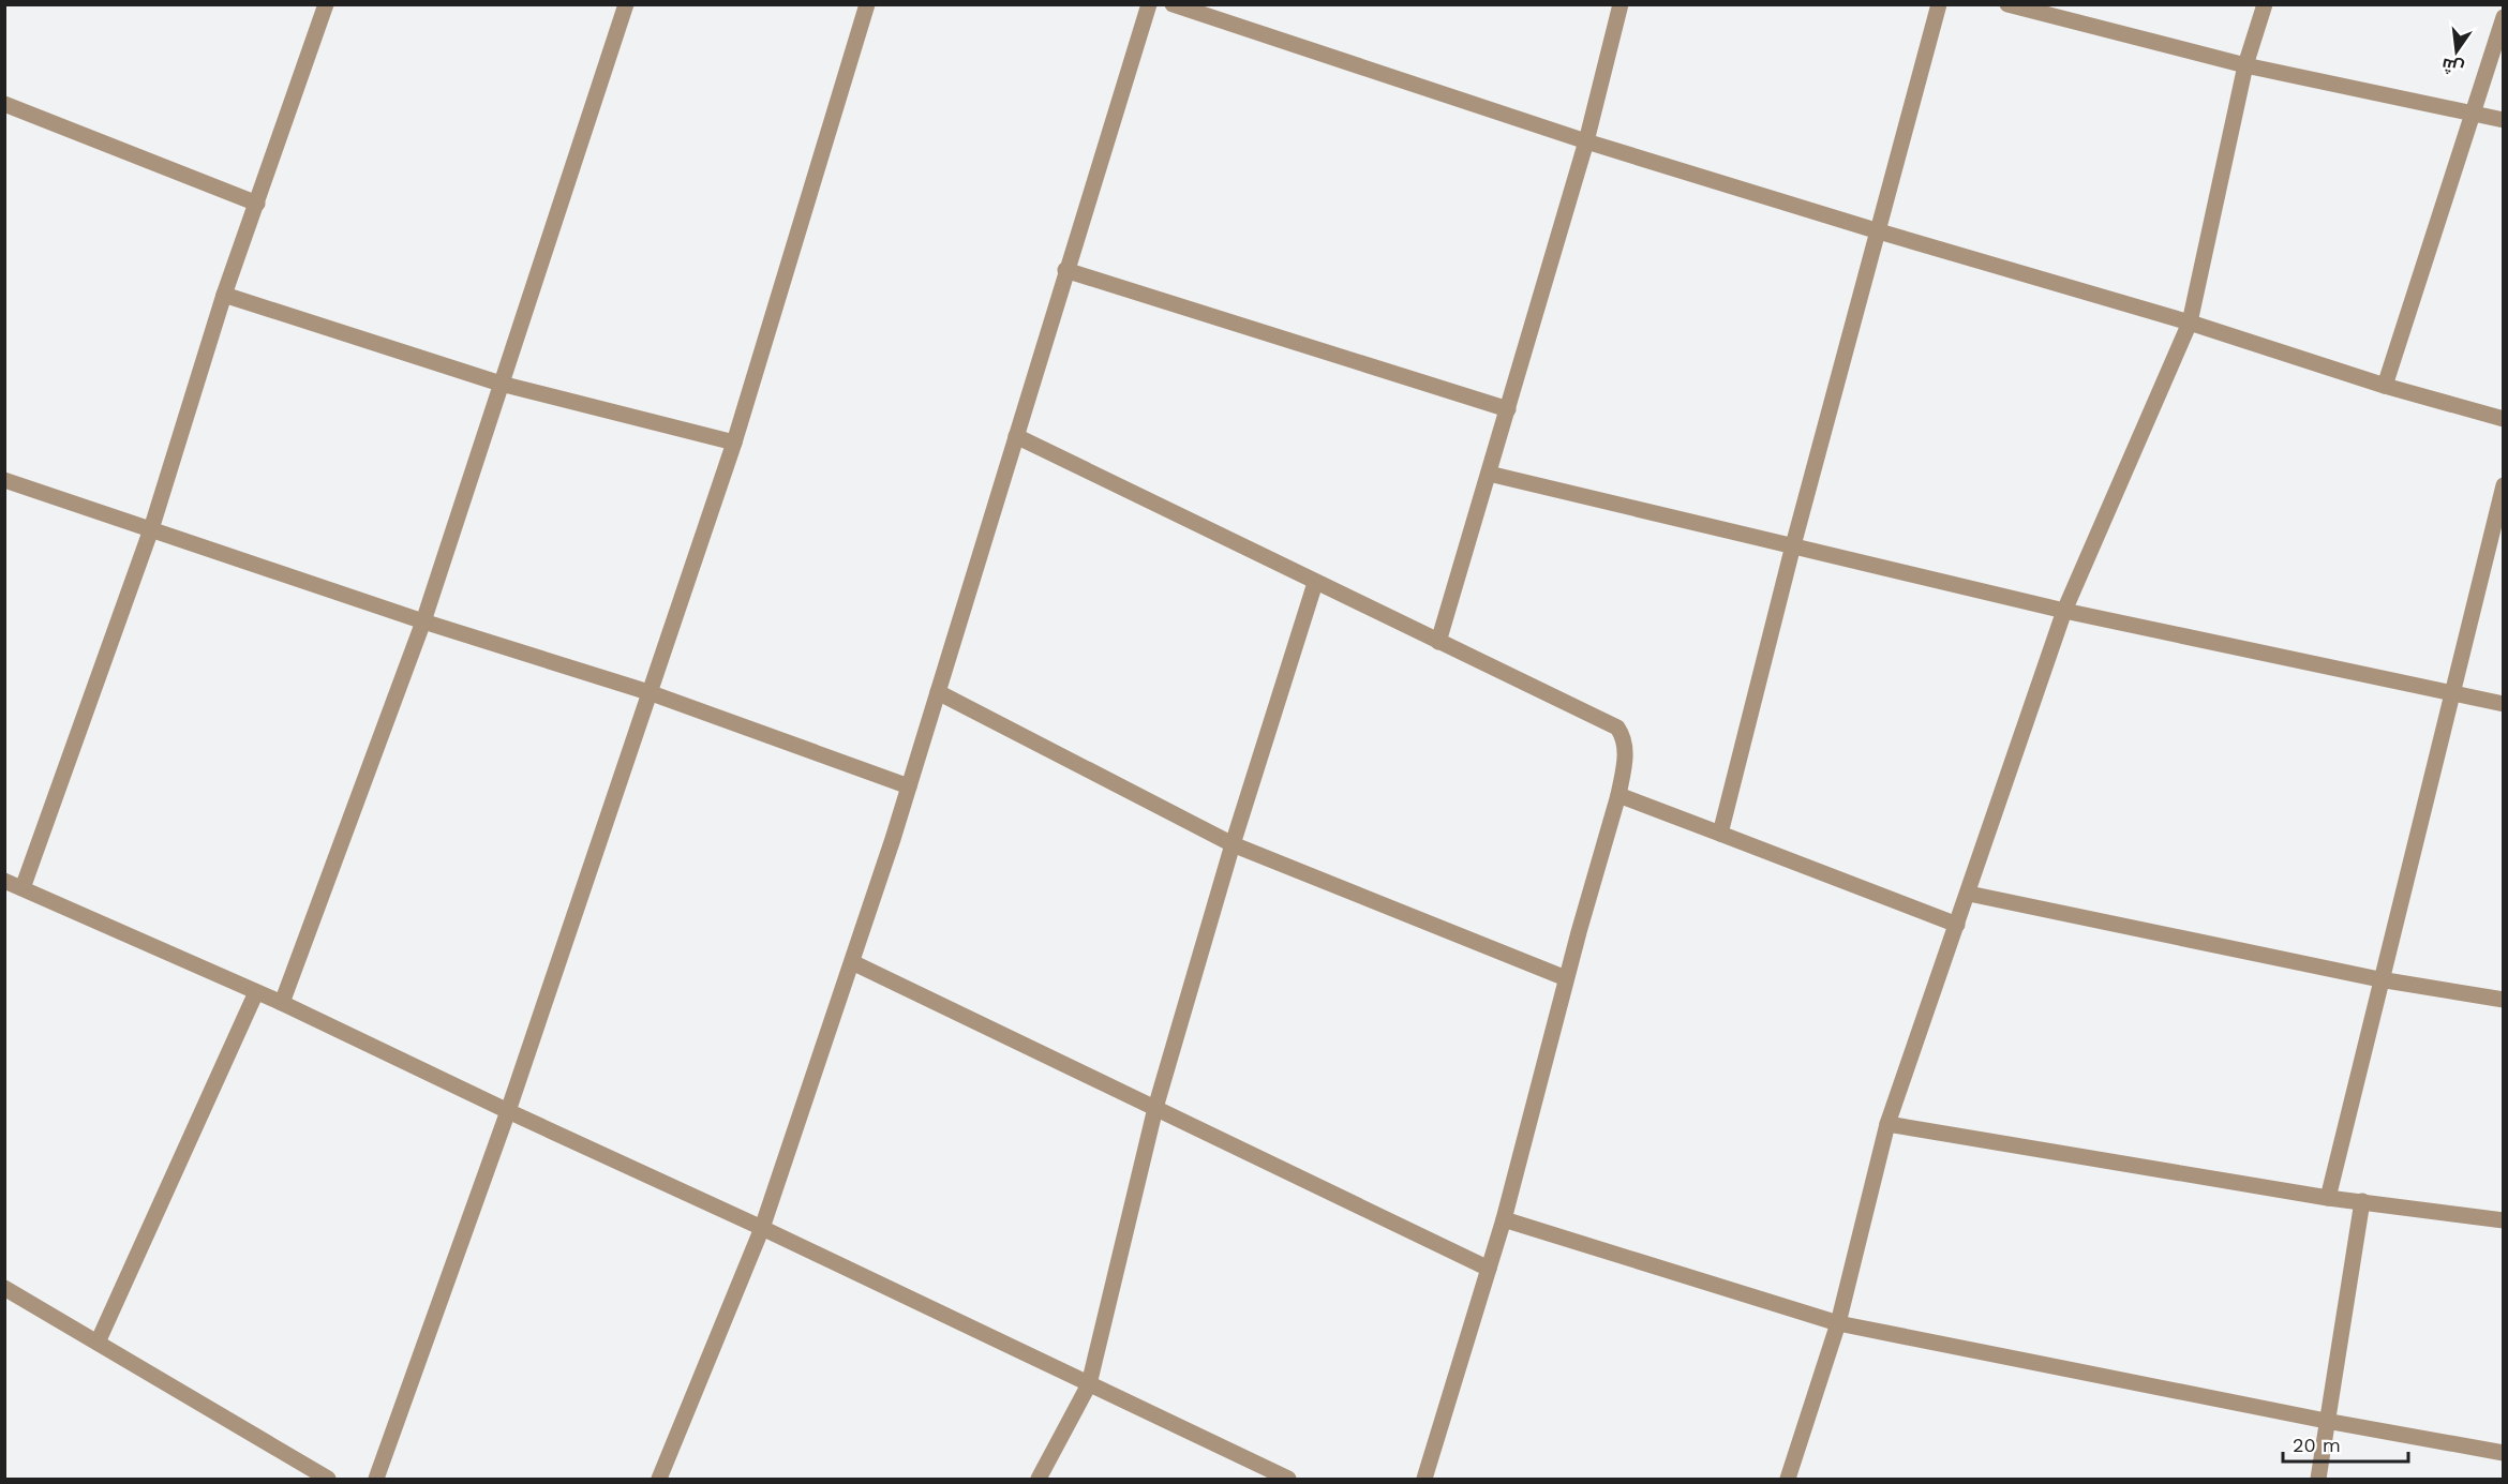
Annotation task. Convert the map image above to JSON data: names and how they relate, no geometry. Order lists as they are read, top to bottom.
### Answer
{
  "scale_bar": "20 m",
  "north": "bottom"
}
